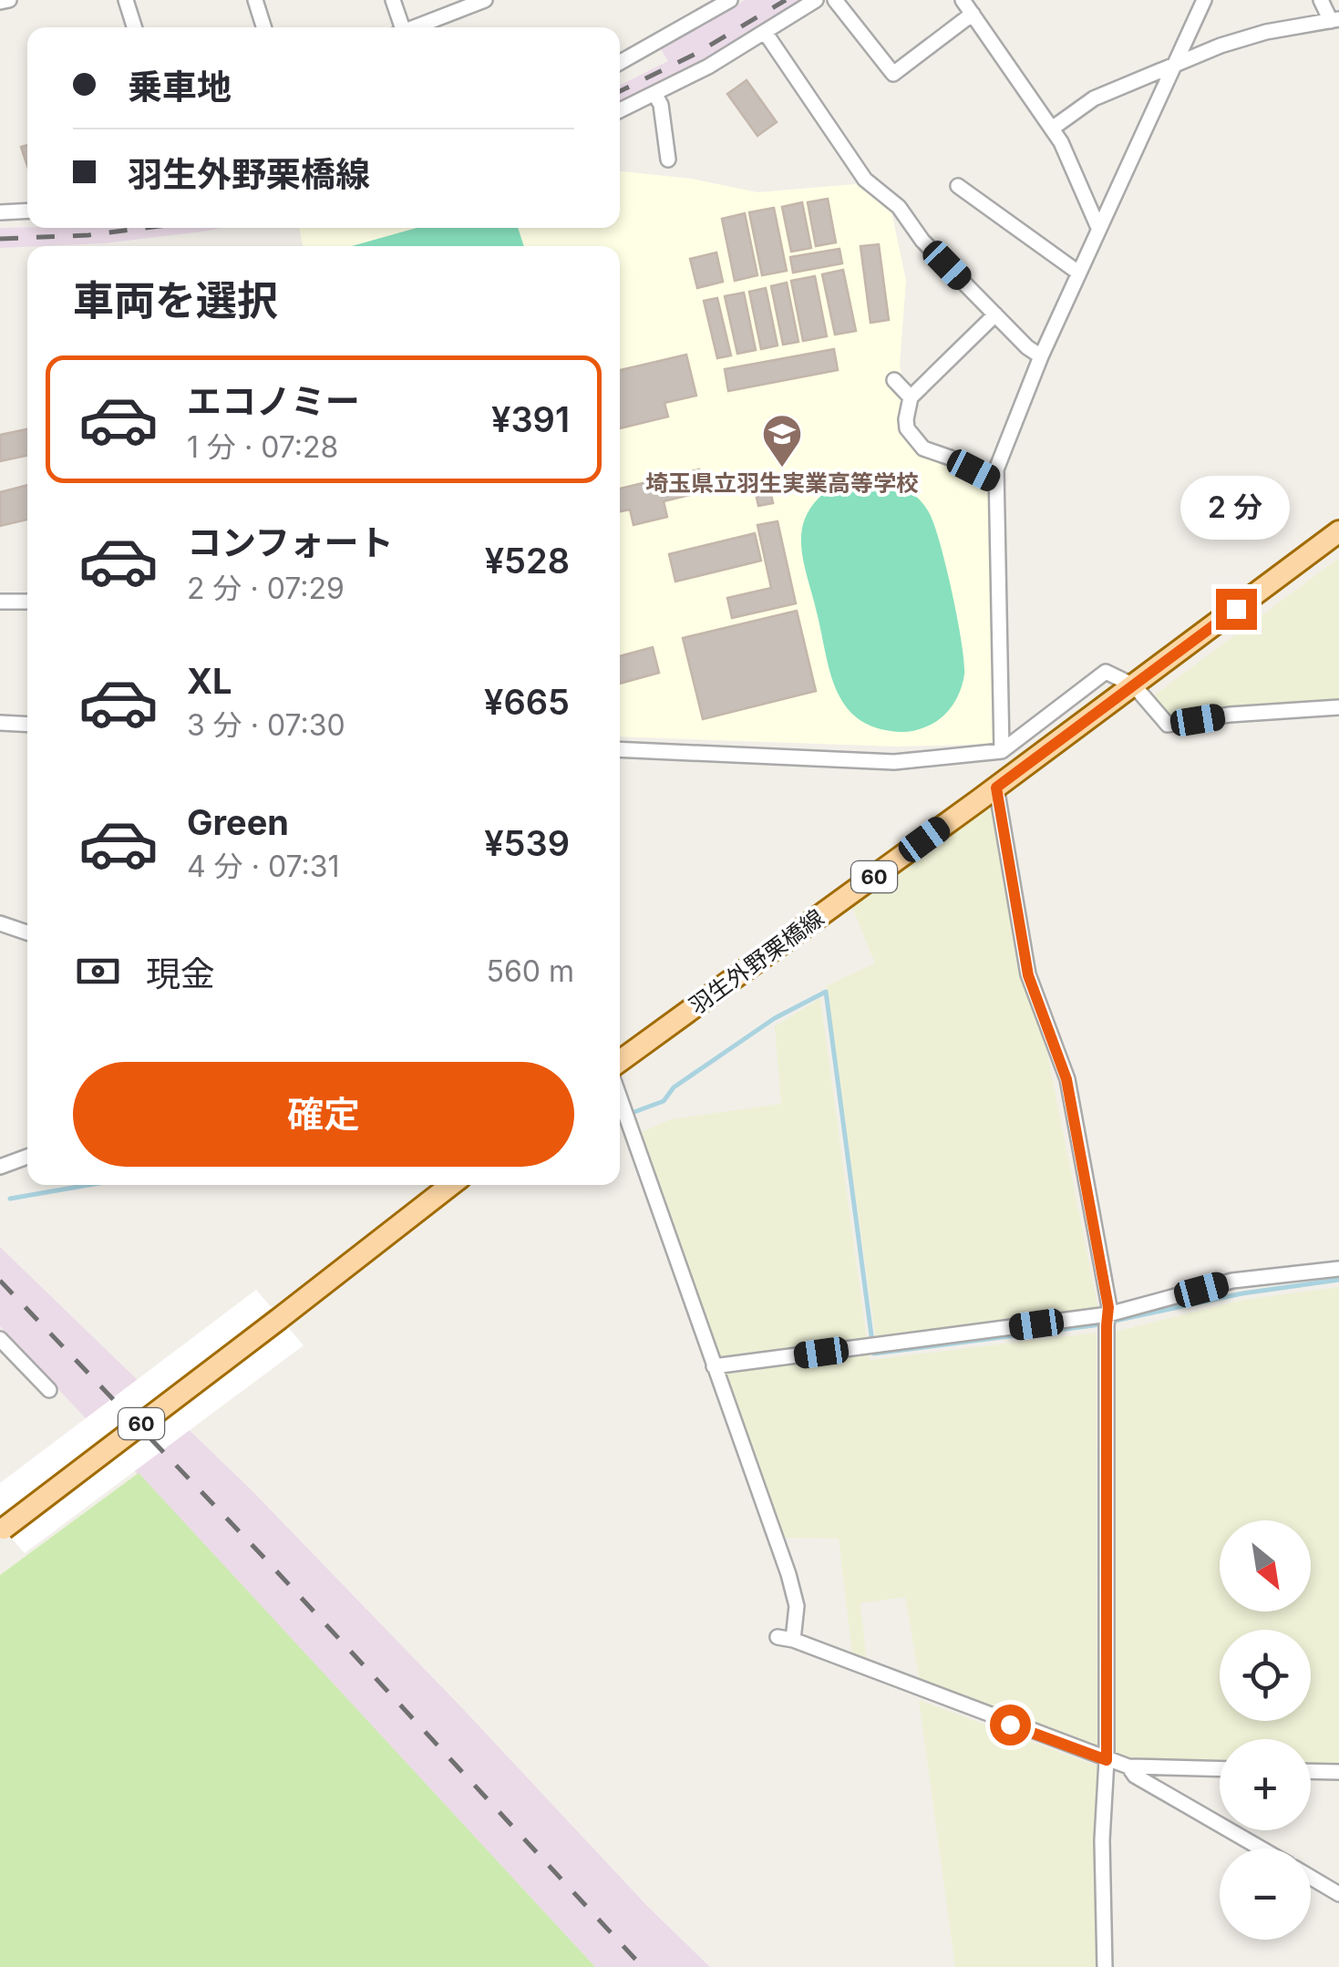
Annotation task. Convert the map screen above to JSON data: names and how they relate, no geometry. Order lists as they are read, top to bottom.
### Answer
{
  "streets": {
    "main road": ["60", "羽生外野栗橋線"]
  },
  "places": {
    "school or university": ["埼玉県立羽生実業高等学校"]
  },
  "north": "bottom right",
  "page": {
    "banner": ["乗車地", "羽生外野栗橋線"],
    "heading": "車両を選択",
    "list": [
      {
        "name": "エコノミー",
        "note": "1 分 · 07:28",
        "value": "¥391"
      },
      {
        "name": "コンフォート",
        "note": "2 分 · 07:29",
        "value": "¥528"
      },
      {
        "name": "XL",
        "note": "3 分 · 07:30",
        "value": "¥665"
      },
      {
        "name": "Green",
        "note": "4 分 · 07:31",
        "value": "¥539"
      }
    ],
    "bubble": "2 分",
    "pay": ["現金", "560 m"],
    "buttons": "確定",
    "map_buttons": ["+", "−"]
  }
}
